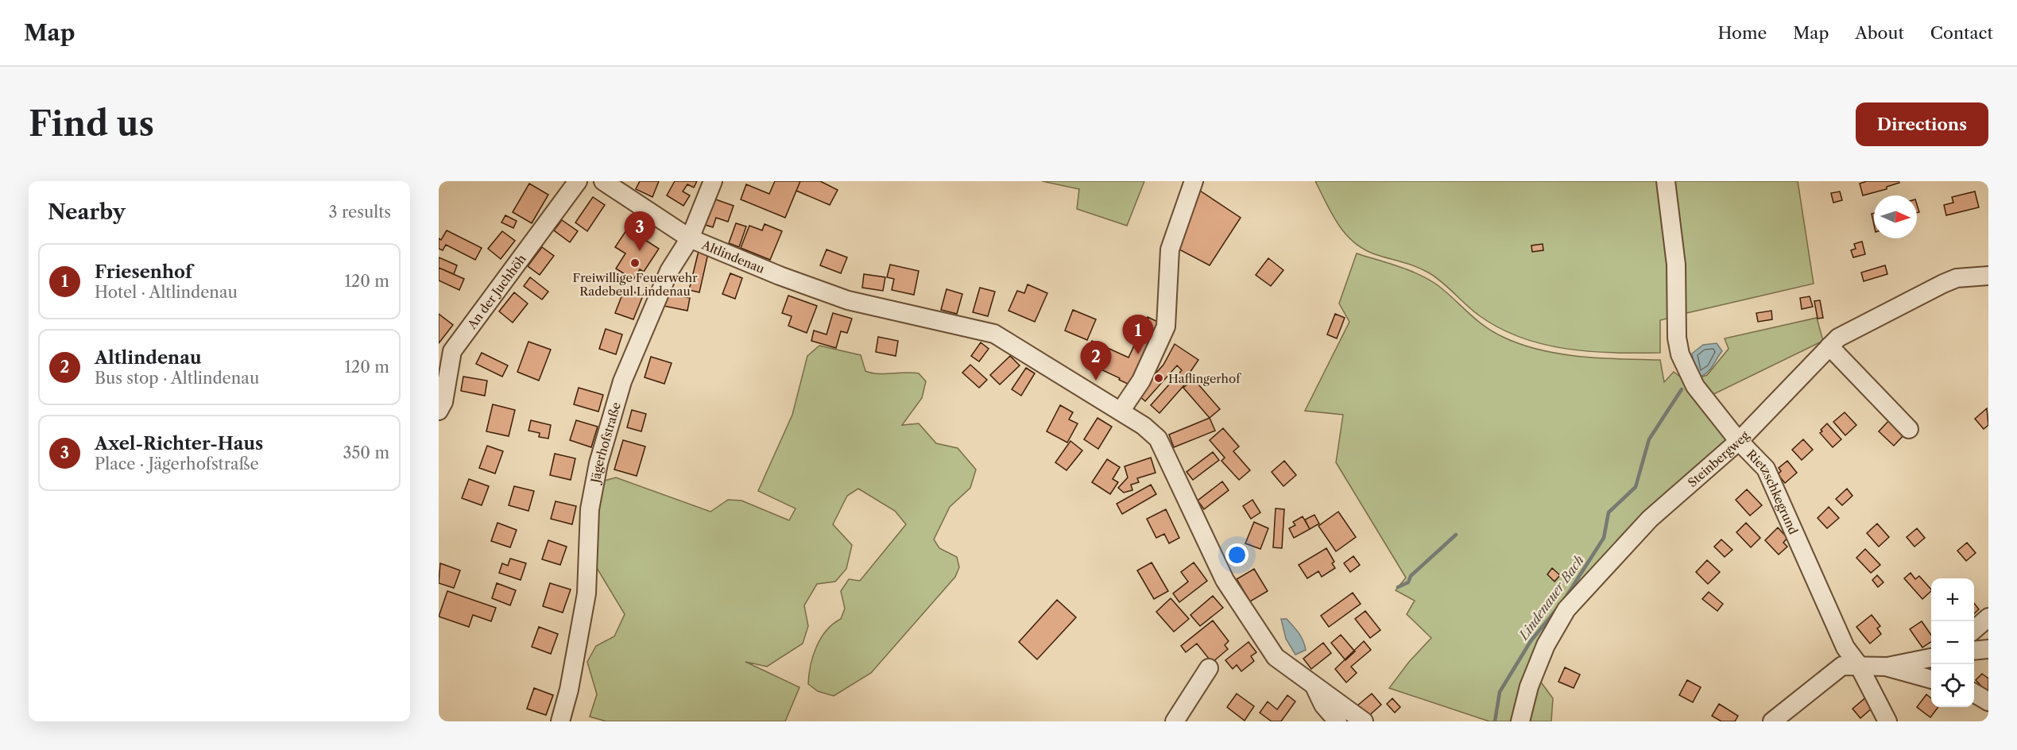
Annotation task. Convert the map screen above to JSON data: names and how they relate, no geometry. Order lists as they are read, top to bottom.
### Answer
{
  "streets": {
    "street": [
      "Altlindenau",
      "An der Juchhöh",
      "Jägerhofstraße",
      "Steinbergweg",
      "Rietzschkegrund"
    ]
  },
  "crossings": [
    ["Altlindenau", "Jägerhofstraße"],
    ["Steinbergweg", "Rietzschkegrund"]
  ],
  "water": ["Lindenauer Bach"],
  "places": ["Freiwillige Feuerwehr Radebeul Lindenau", "Haflingerhof"],
  "north": "right",
  "page": {
    "header": "Map",
    "nav": [
      "Home",
      "Map",
      "About",
      "Contact"
    ],
    "buttons": "Directions",
    "title": "Find us",
    "heading": ["Nearby", "3 results"],
    "pins": ["3", "1", "2"],
    "list": [
      {
        "mark": "1",
        "name": "Friesenhof",
        "note": "Hotel · Altlindenau",
        "value": "120 m"
      },
      {
        "mark": "2",
        "name": "Altlindenau",
        "note": "Bus stop · Altlindenau",
        "value": "120 m"
      },
      {
        "mark": "3",
        "name": "Axel-Richter-Haus",
        "note": "Place · Jägerhofstraße",
        "value": "350 m"
      }
    ],
    "map_buttons": ["+", "−"]
  }
}
